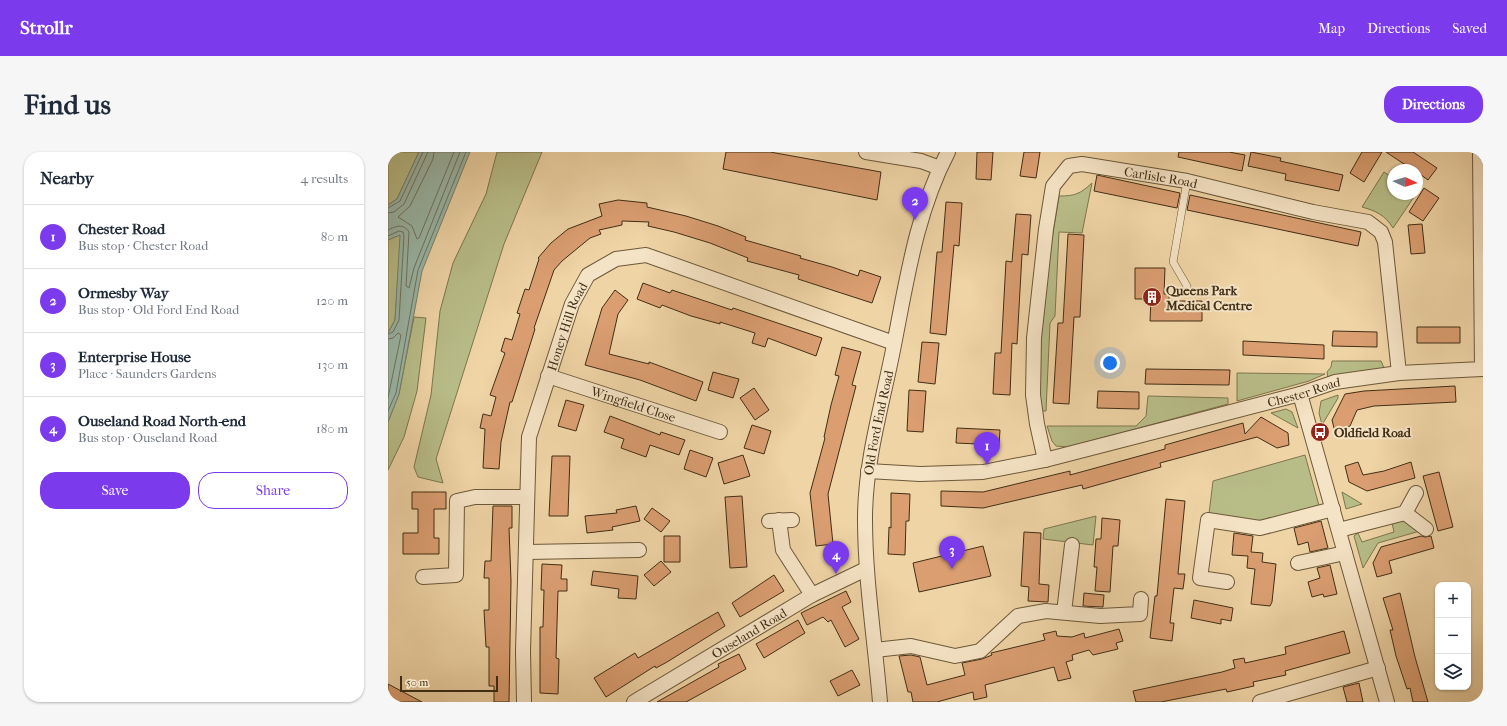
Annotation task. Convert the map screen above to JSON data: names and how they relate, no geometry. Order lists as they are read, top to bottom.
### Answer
{
  "streets": {
    "street": [
      "Carlisle Road",
      "Honey Hill Road",
      "Chester Road",
      "Wingfield Close",
      "Old Ford End Road",
      "Ouseland Road"
    ]
  },
  "crossings": [
    ["Carlisle Road", "Chester Road"],
    ["Honey Hill Road", "Wingfield Close"],
    ["Honey Hill Road", "Old Ford End Road"],
    ["Chester Road", "Old Ford End Road"],
    ["Old Ford End Road", "Ouseland Road"]
  ],
  "places": {
    "building": ["Queens Park Medical Centre"],
    "bus stop": ["Oldfield Road"]
  },
  "scale_bar": "50 m",
  "north": "right",
  "page": {
    "header": "Strollr",
    "nav": ["Map", "Directions", "Saved"],
    "buttons": [
      "Directions",
      ["Save", "Share"]
    ],
    "title": "Find us",
    "heading": ["Nearby", "4 results"],
    "pins": [
      "2",
      "1",
      "3",
      "4"
    ],
    "list": [
      {
        "mark": "1",
        "name": "Chester Road",
        "note": "Bus stop · Chester Road",
        "value": "80 m"
      },
      {
        "mark": "2",
        "name": "Ormesby Way",
        "note": "Bus stop · Old Ford End Road",
        "value": "120 m"
      },
      {
        "mark": "3",
        "name": "Enterprise House",
        "note": "Place · Saunders Gardens",
        "value": "130 m"
      },
      {
        "mark": "4",
        "name": "Ouseland Road North-end",
        "note": "Bus stop · Ouseland Road",
        "value": "180 m"
      }
    ],
    "map_buttons": ["+", "−"],
    "scale": "50 m"
  }
}
